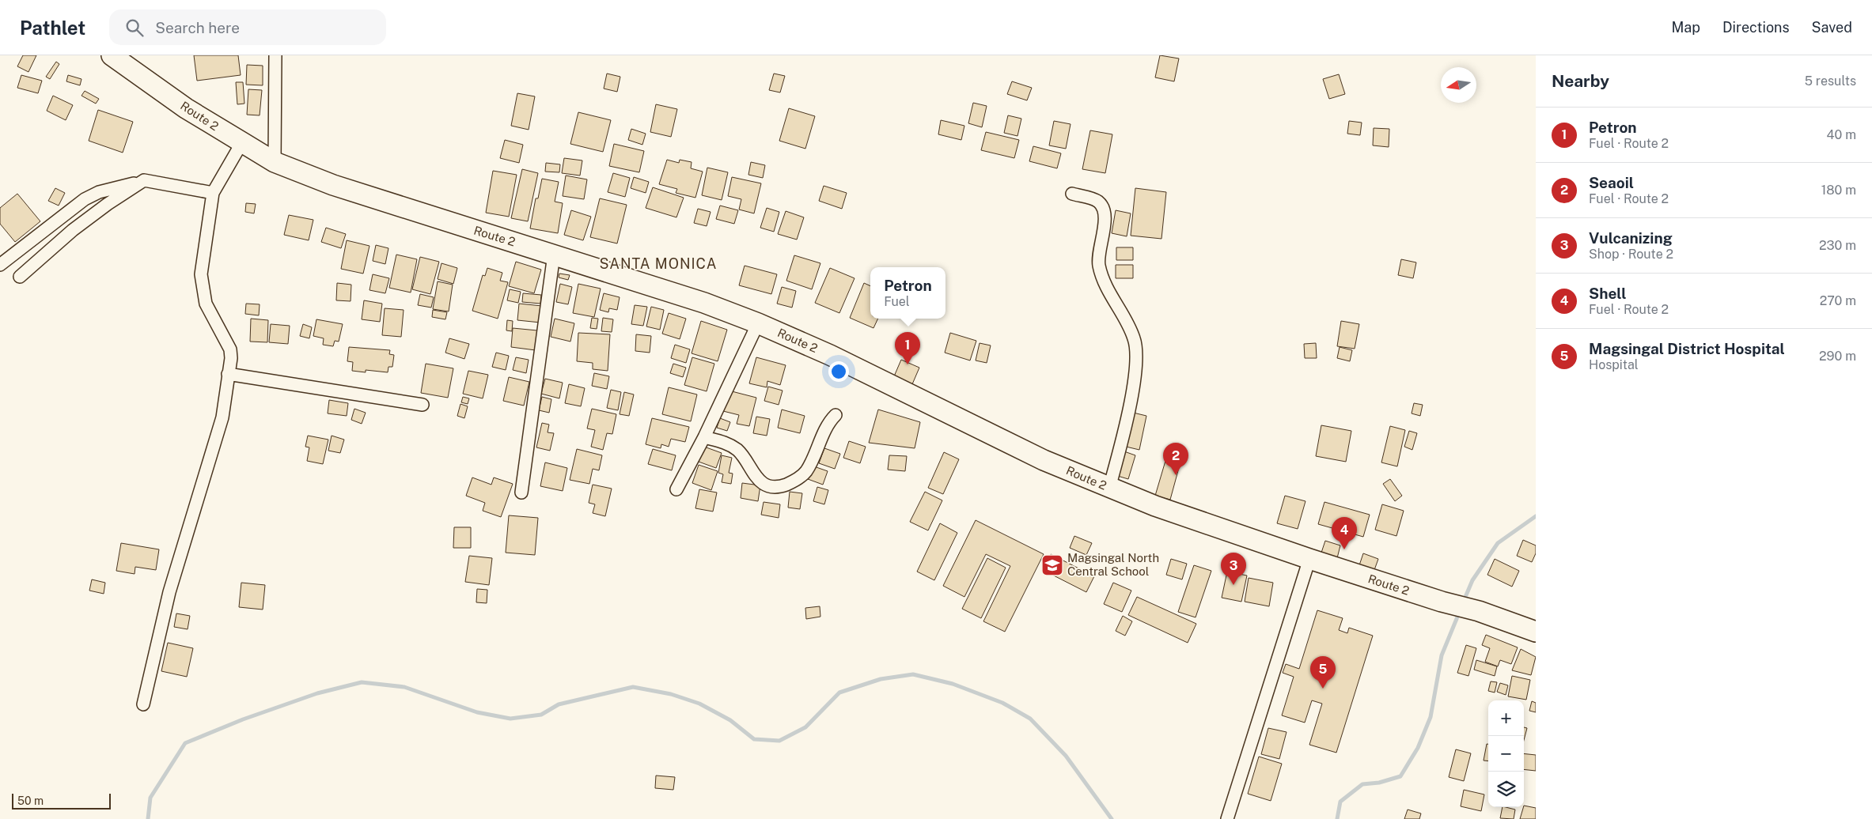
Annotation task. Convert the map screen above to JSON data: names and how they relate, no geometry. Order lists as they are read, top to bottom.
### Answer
{
  "streets": {
    "highway": ["Route 2"]
  },
  "districts": ["SANTA MONICA"],
  "places": {
    "school or university": ["Magsingal North Central School"]
  },
  "scale_bar": "50 m",
  "north": "left",
  "page": {
    "header": "Pathlet",
    "search": "Search here",
    "nav": ["Map", "Directions", "Saved"],
    "heading": ["Nearby", "5 results"],
    "list": [
      {
        "mark": "1",
        "name": "Petron",
        "note": "Fuel · Route 2",
        "value": "40 m"
      },
      {
        "mark": "2",
        "name": "Seaoil",
        "note": "Fuel · Route 2",
        "value": "180 m"
      },
      {
        "mark": "3",
        "name": "Vulcanizing",
        "note": "Shop · Route 2",
        "value": "230 m"
      },
      {
        "mark": "4",
        "name": "Shell",
        "note": "Fuel · Route 2",
        "value": "270 m"
      },
      {
        "mark": "5",
        "name": "Magsingal District Hospital",
        "note": "Hospital",
        "value": "290 m"
      }
    ],
    "popup": ["Petron", "Fuel"],
    "pins": [
      "1",
      "2",
      "4",
      "3",
      "5"
    ],
    "map_buttons": ["+", "−"],
    "scale": "50 m"
  }
}
